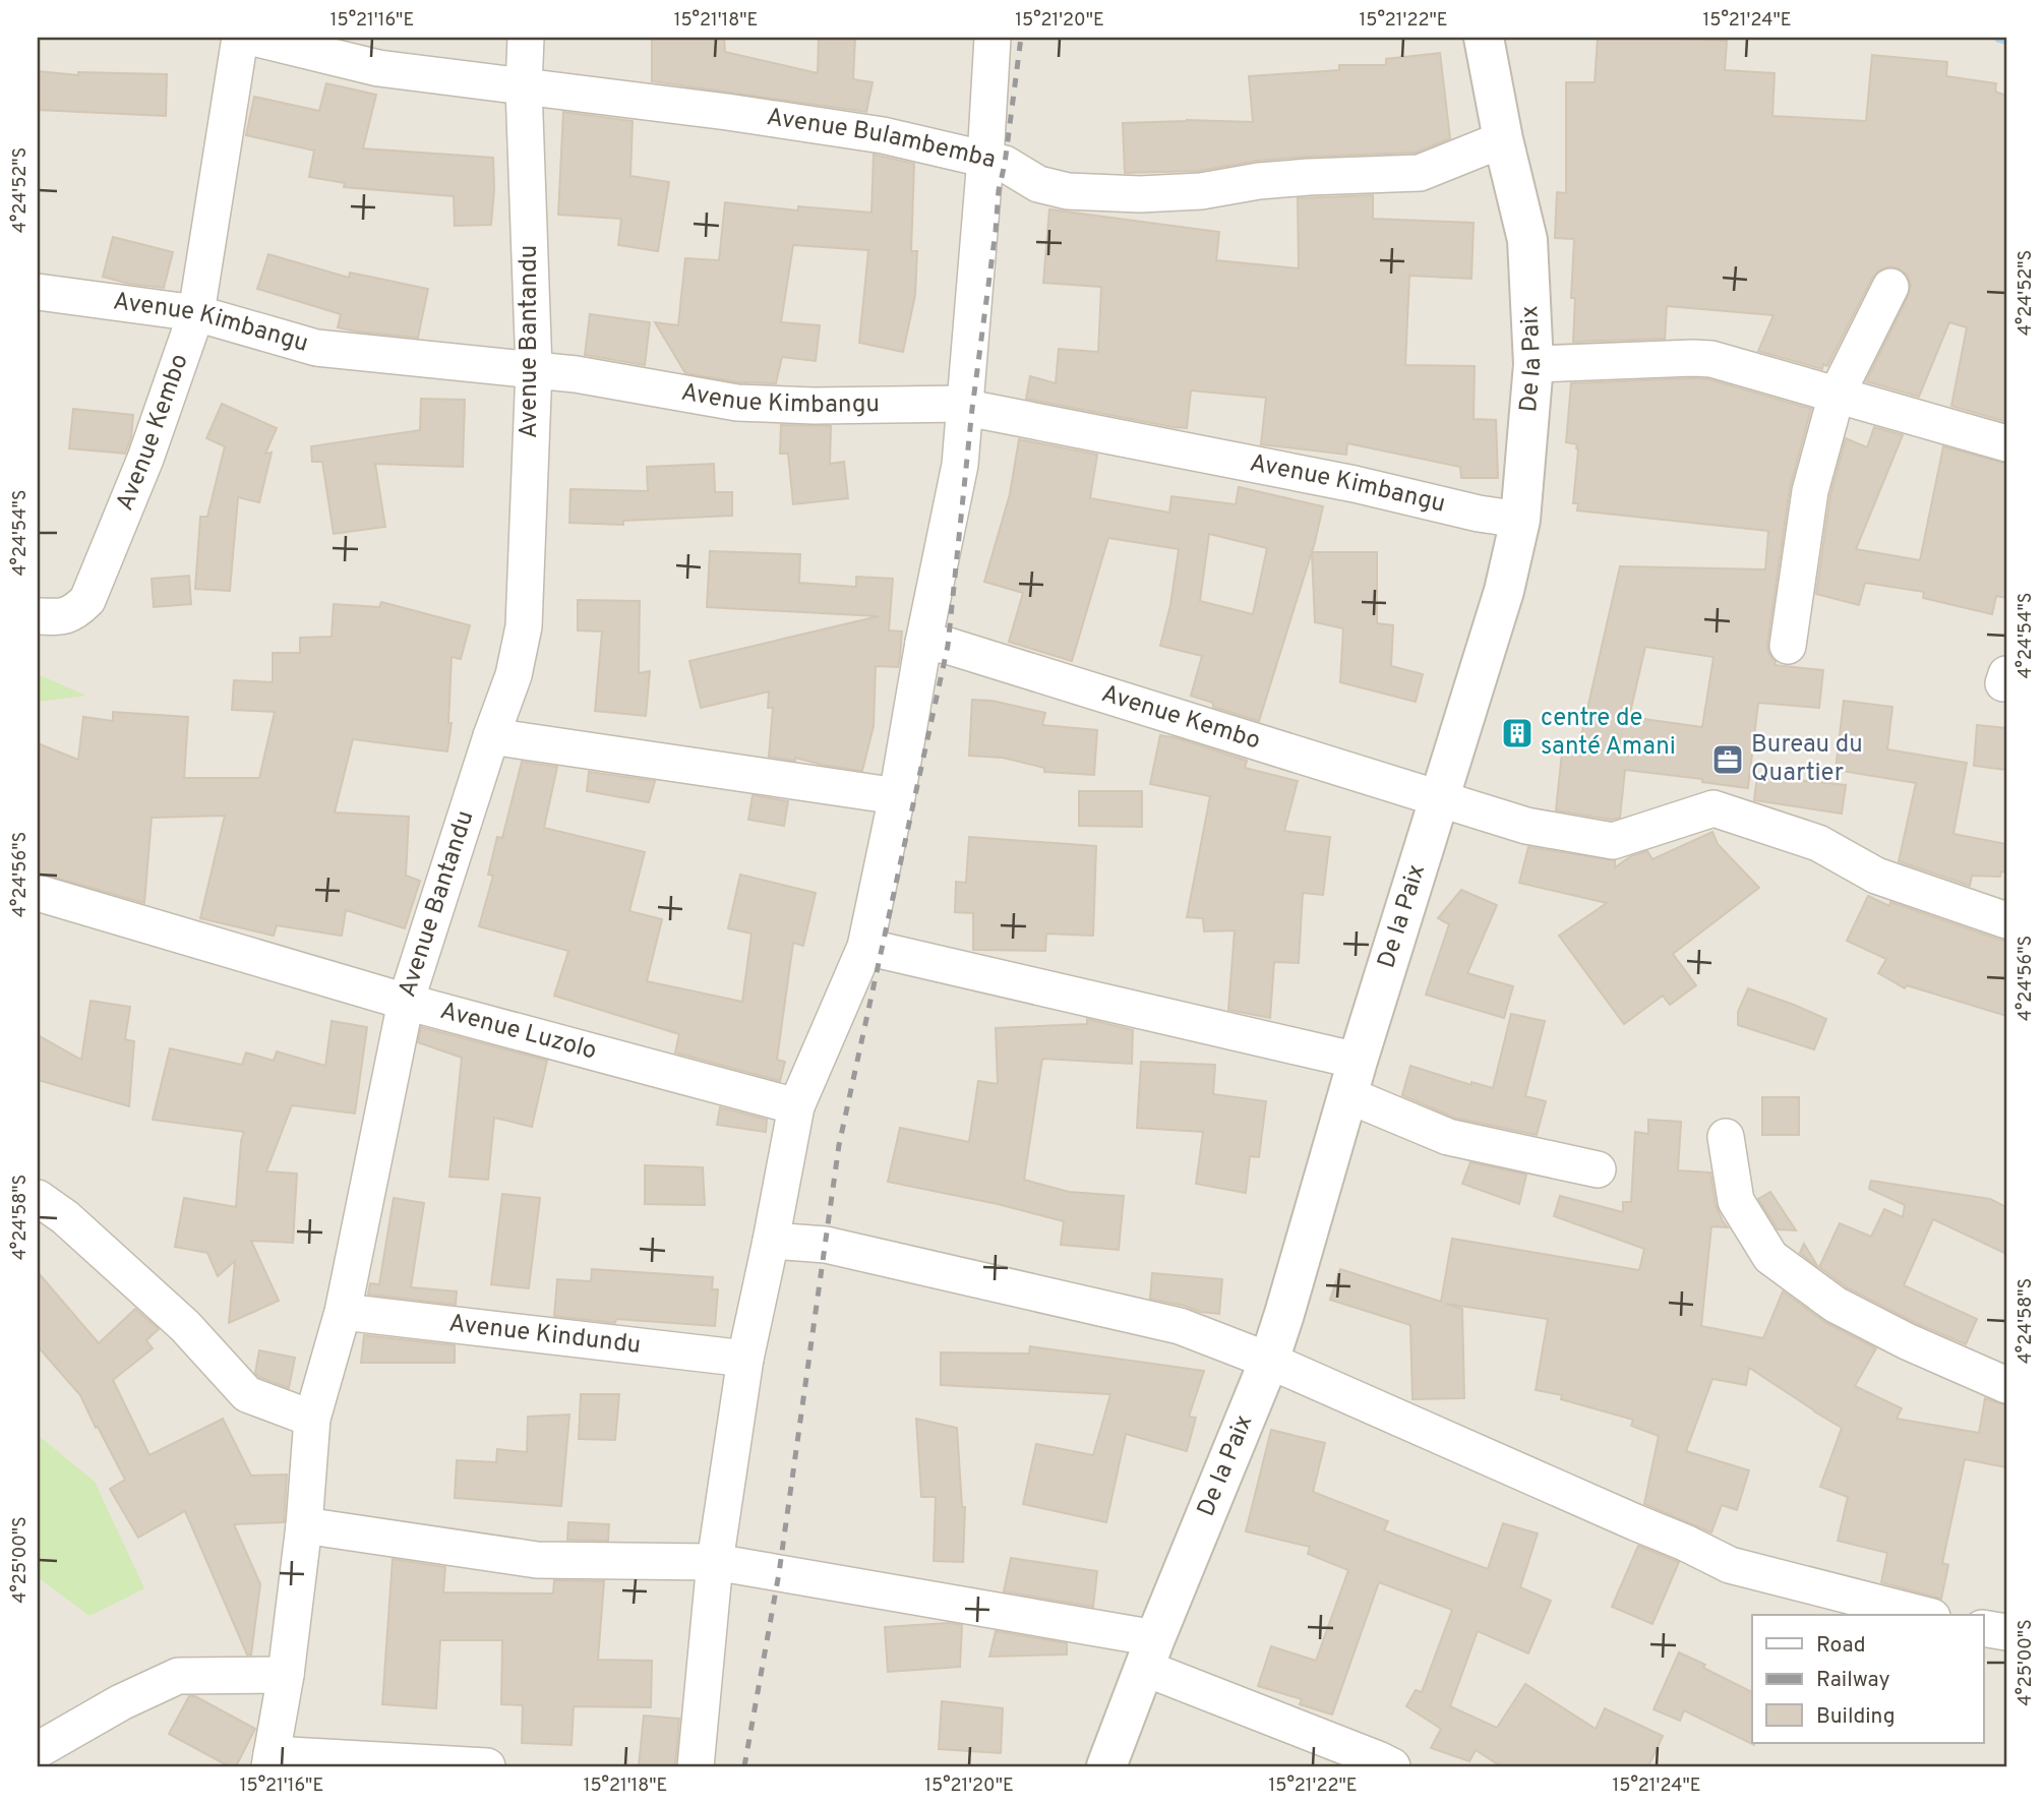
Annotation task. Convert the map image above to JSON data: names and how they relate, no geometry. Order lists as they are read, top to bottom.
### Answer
{
  "streets": {
    "street": [
      "Avenue Bulambemba",
      "Avenue Kimbangu",
      "Avenue Bantandu",
      "De la Paix",
      "Avenue Kembo",
      "Avenue Luzolo",
      "Avenue Kindundu"
    ]
  },
  "crossings": [
    ["Avenue Bulambemba", "Avenue Bantandu"],
    ["Avenue Bulambemba", "De la Paix"],
    ["Avenue Kimbangu", "Avenue Bantandu"],
    ["Avenue Kimbangu", "De la Paix"],
    ["Avenue Kimbangu", "Avenue Kembo"],
    ["Avenue Bantandu", "Avenue Luzolo"],
    ["Avenue Bantandu", "Avenue Kindundu"],
    ["De la Paix", "Avenue Kembo"]
  ],
  "places": {
    "building": ["centre de santé Amani"],
    "office": ["Bureau du Quartier"]
  },
  "legend": ["Road", "Railway", "Building"],
  "coordinates": [
    "15°21'16\"E",
    "15°21'18\"E",
    "15°21'20\"E",
    "15°21'22\"E",
    "15°21'24\"E",
    "4°24'52\"S",
    "4°24'54\"S",
    "4°24'56\"S",
    "4°24'58\"S",
    "4°25'00\"S"
  ]
}
